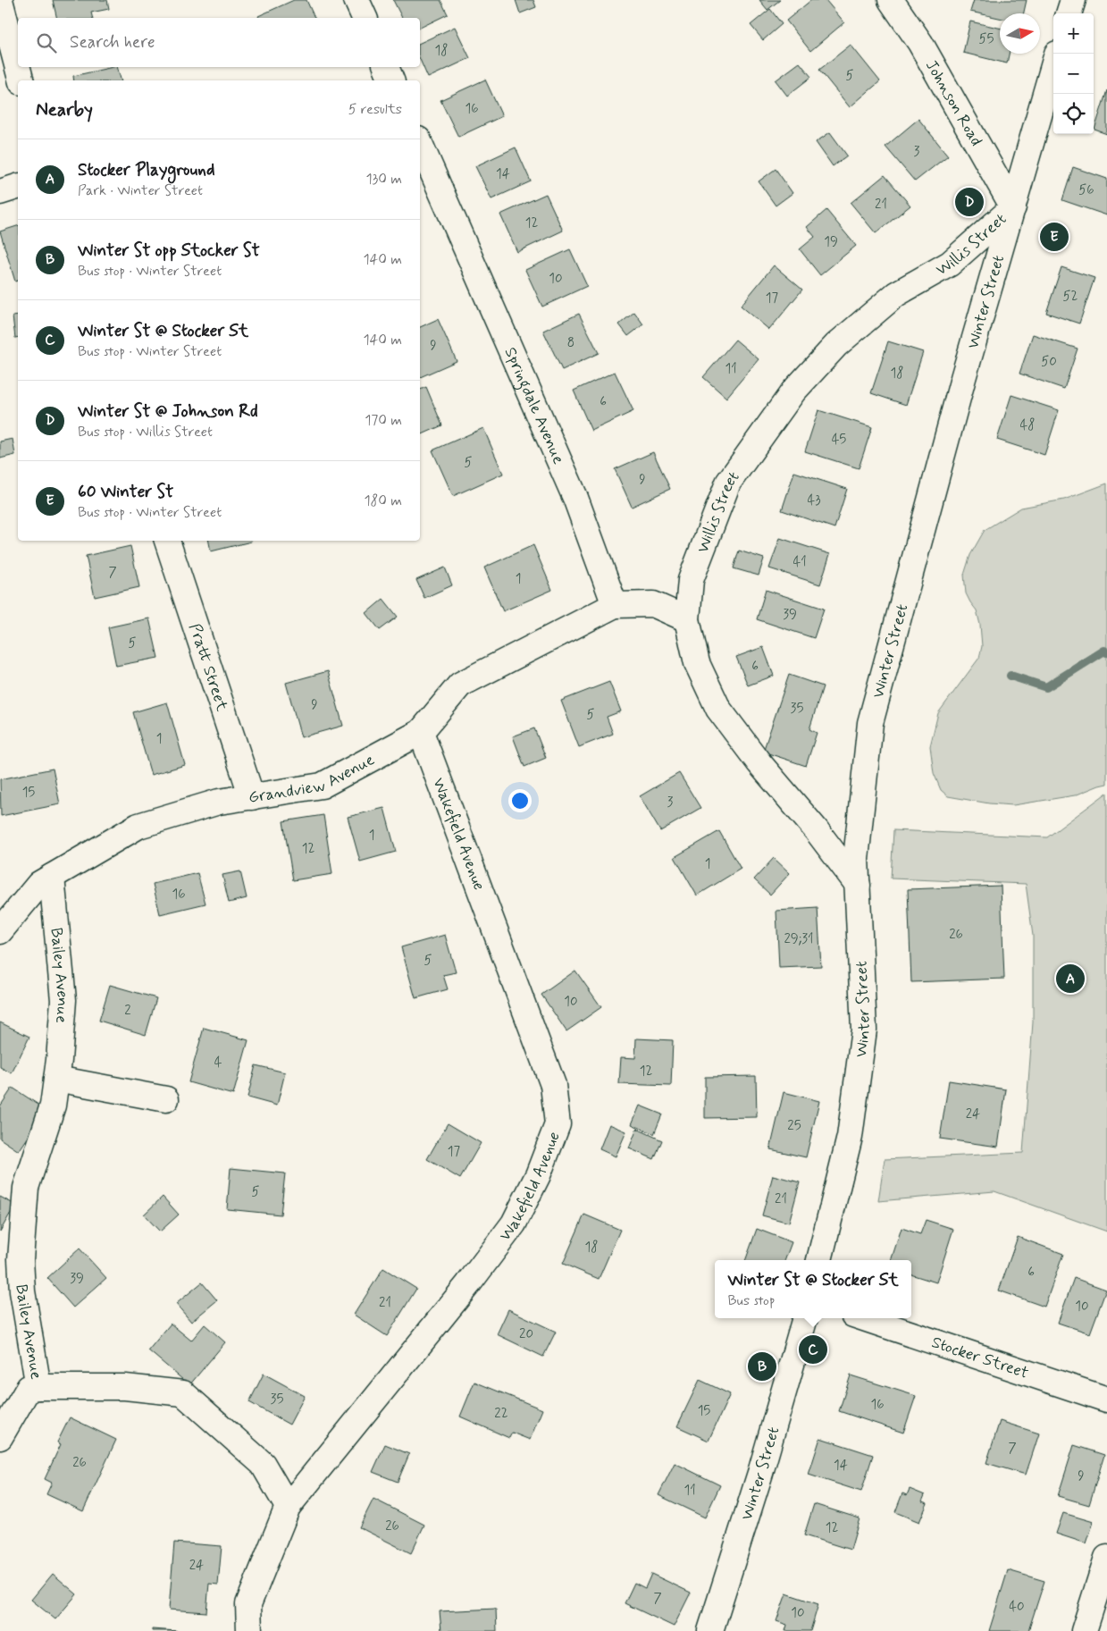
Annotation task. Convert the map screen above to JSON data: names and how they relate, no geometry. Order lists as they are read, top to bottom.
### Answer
{
  "streets": {
    "street": [
      "Johnson Road",
      "Willis Street",
      "Winter Street",
      "Springdale Avenue",
      "Pratt Street",
      "Grandview Avenue",
      "Wakefield Avenue",
      "Bailey Avenue",
      "Stocker Street"
    ]
  },
  "crossings": [
    ["Johnson Road", "Willis Street"],
    ["Johnson Road", "Winter Street"],
    ["Willis Street", "Winter Street"],
    ["Springdale Avenue", "Grandview Avenue"],
    ["Pratt Street", "Grandview Avenue"],
    ["Grandview Avenue", "Wakefield Avenue"],
    ["Grandview Avenue", "Bailey Avenue"],
    ["Wakefield Avenue", "Bailey Avenue"]
  ],
  "house_numbers": [
    "55",
    "18",
    "5",
    "16",
    "3",
    "14",
    "56",
    "21",
    "12",
    "19",
    "10",
    "52",
    "17",
    "8",
    "9",
    "50",
    "11",
    "18",
    "6",
    "48",
    "45",
    "5",
    "9",
    "43",
    "41",
    "7",
    "1",
    "39",
    "5",
    "6",
    "9",
    "35",
    "5",
    "1",
    "15",
    "3",
    "1",
    "12",
    "1",
    "16",
    "26",
    "29;31",
    "5",
    "10",
    "2",
    "4",
    "12",
    "24",
    "25",
    "17",
    "5",
    "21",
    "18",
    "6",
    "39",
    "21",
    "10",
    "20",
    "35",
    "16",
    "15",
    "22",
    "7",
    "26",
    "14",
    "9",
    "11",
    "26",
    "12",
    "24",
    "7",
    "40",
    "10"
  ],
  "north": "right",
  "page": {
    "map_buttons": ["+", "−"],
    "search": "Search here",
    "heading": ["Nearby", "5 results"],
    "list": [
      {
        "mark": "A",
        "name": "Stocker Playground",
        "note": "Park · Winter Street",
        "value": "130 m"
      },
      {
        "mark": "B",
        "name": "Winter St opp Stocker St",
        "note": "Bus stop · Winter Street",
        "value": "140 m"
      },
      {
        "mark": "C",
        "name": "Winter St @ Stocker St",
        "note": "Bus stop · Winter Street",
        "value": "140 m"
      },
      {
        "mark": "D",
        "name": "Winter St @ Johnson Rd",
        "note": "Bus stop · Willis Street",
        "value": "170 m"
      },
      {
        "mark": "E",
        "name": "60 Winter St",
        "note": "Bus stop · Winter Street",
        "value": "180 m"
      }
    ],
    "pins": [
      "D",
      "E",
      "A",
      "C",
      "B"
    ],
    "popup": ["Winter St @ Stocker St", "Bus stop"]
  }
}
